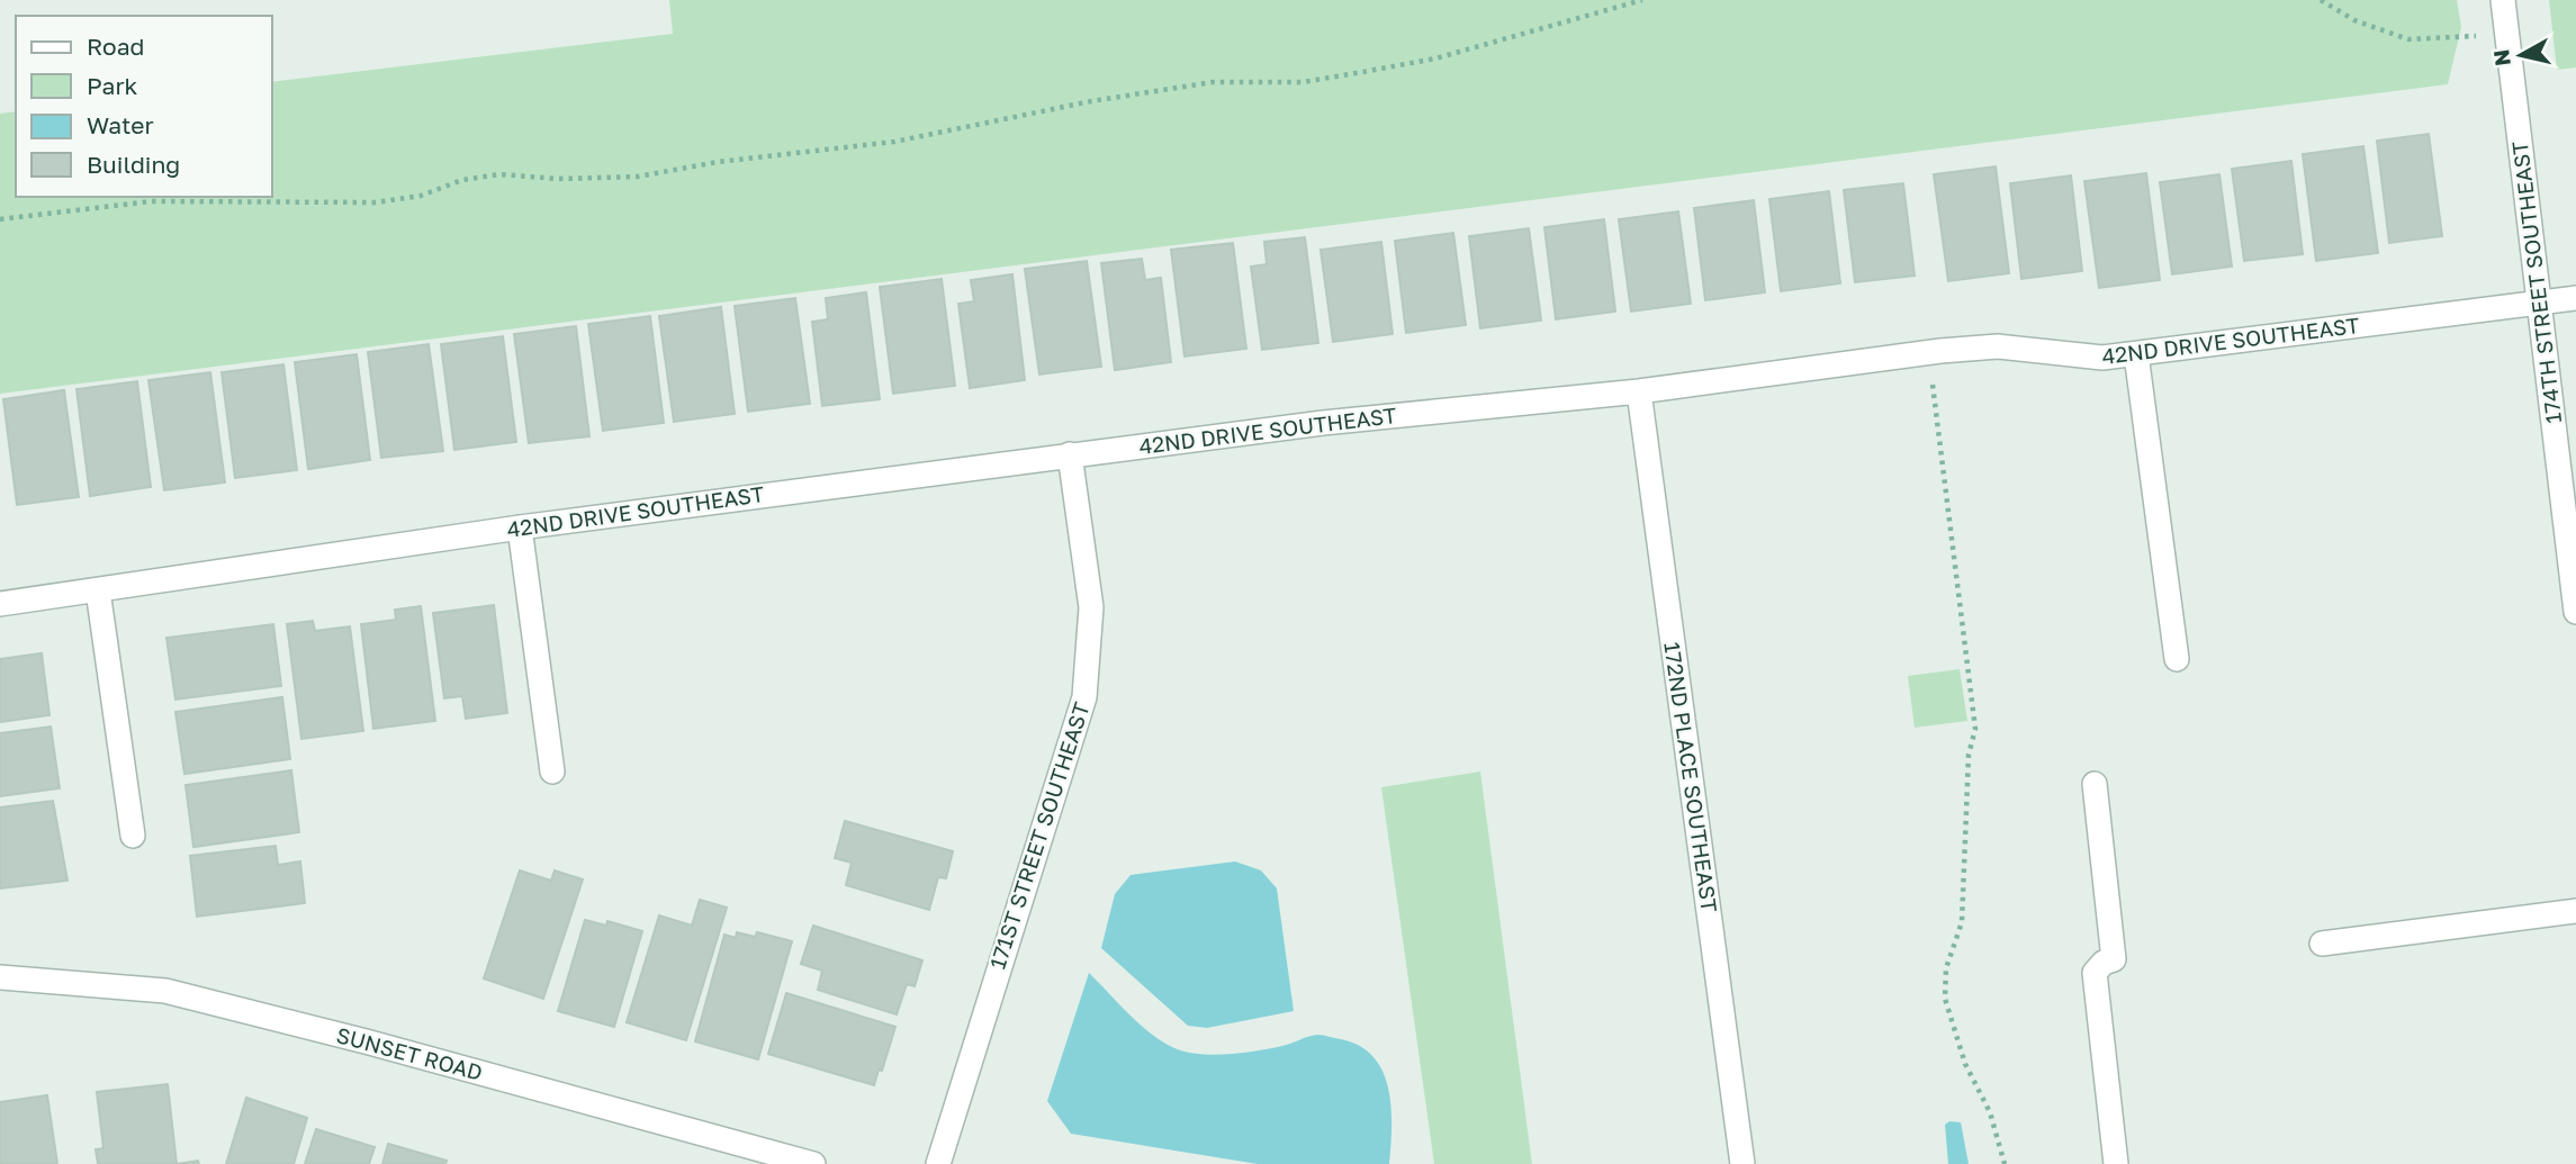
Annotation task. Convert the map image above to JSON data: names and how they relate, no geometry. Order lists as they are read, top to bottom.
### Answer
{
  "streets": {
    "street": [
      "174TH STREET SOUTHEAST",
      "42ND DRIVE SOUTHEAST",
      "172ND PLACE SOUTHEAST",
      "171ST STREET SOUTHEAST",
      "SUNSET ROAD"
    ]
  },
  "crossings": [
    ["174TH STREET SOUTHEAST", "42ND DRIVE SOUTHEAST"],
    ["42ND DRIVE SOUTHEAST", "172ND PLACE SOUTHEAST"],
    ["42ND DRIVE SOUTHEAST", "171ST STREET SOUTHEAST"]
  ],
  "legend": [
    "Road",
    "Park",
    "Water",
    "Building"
  ],
  "north": "left"
}
